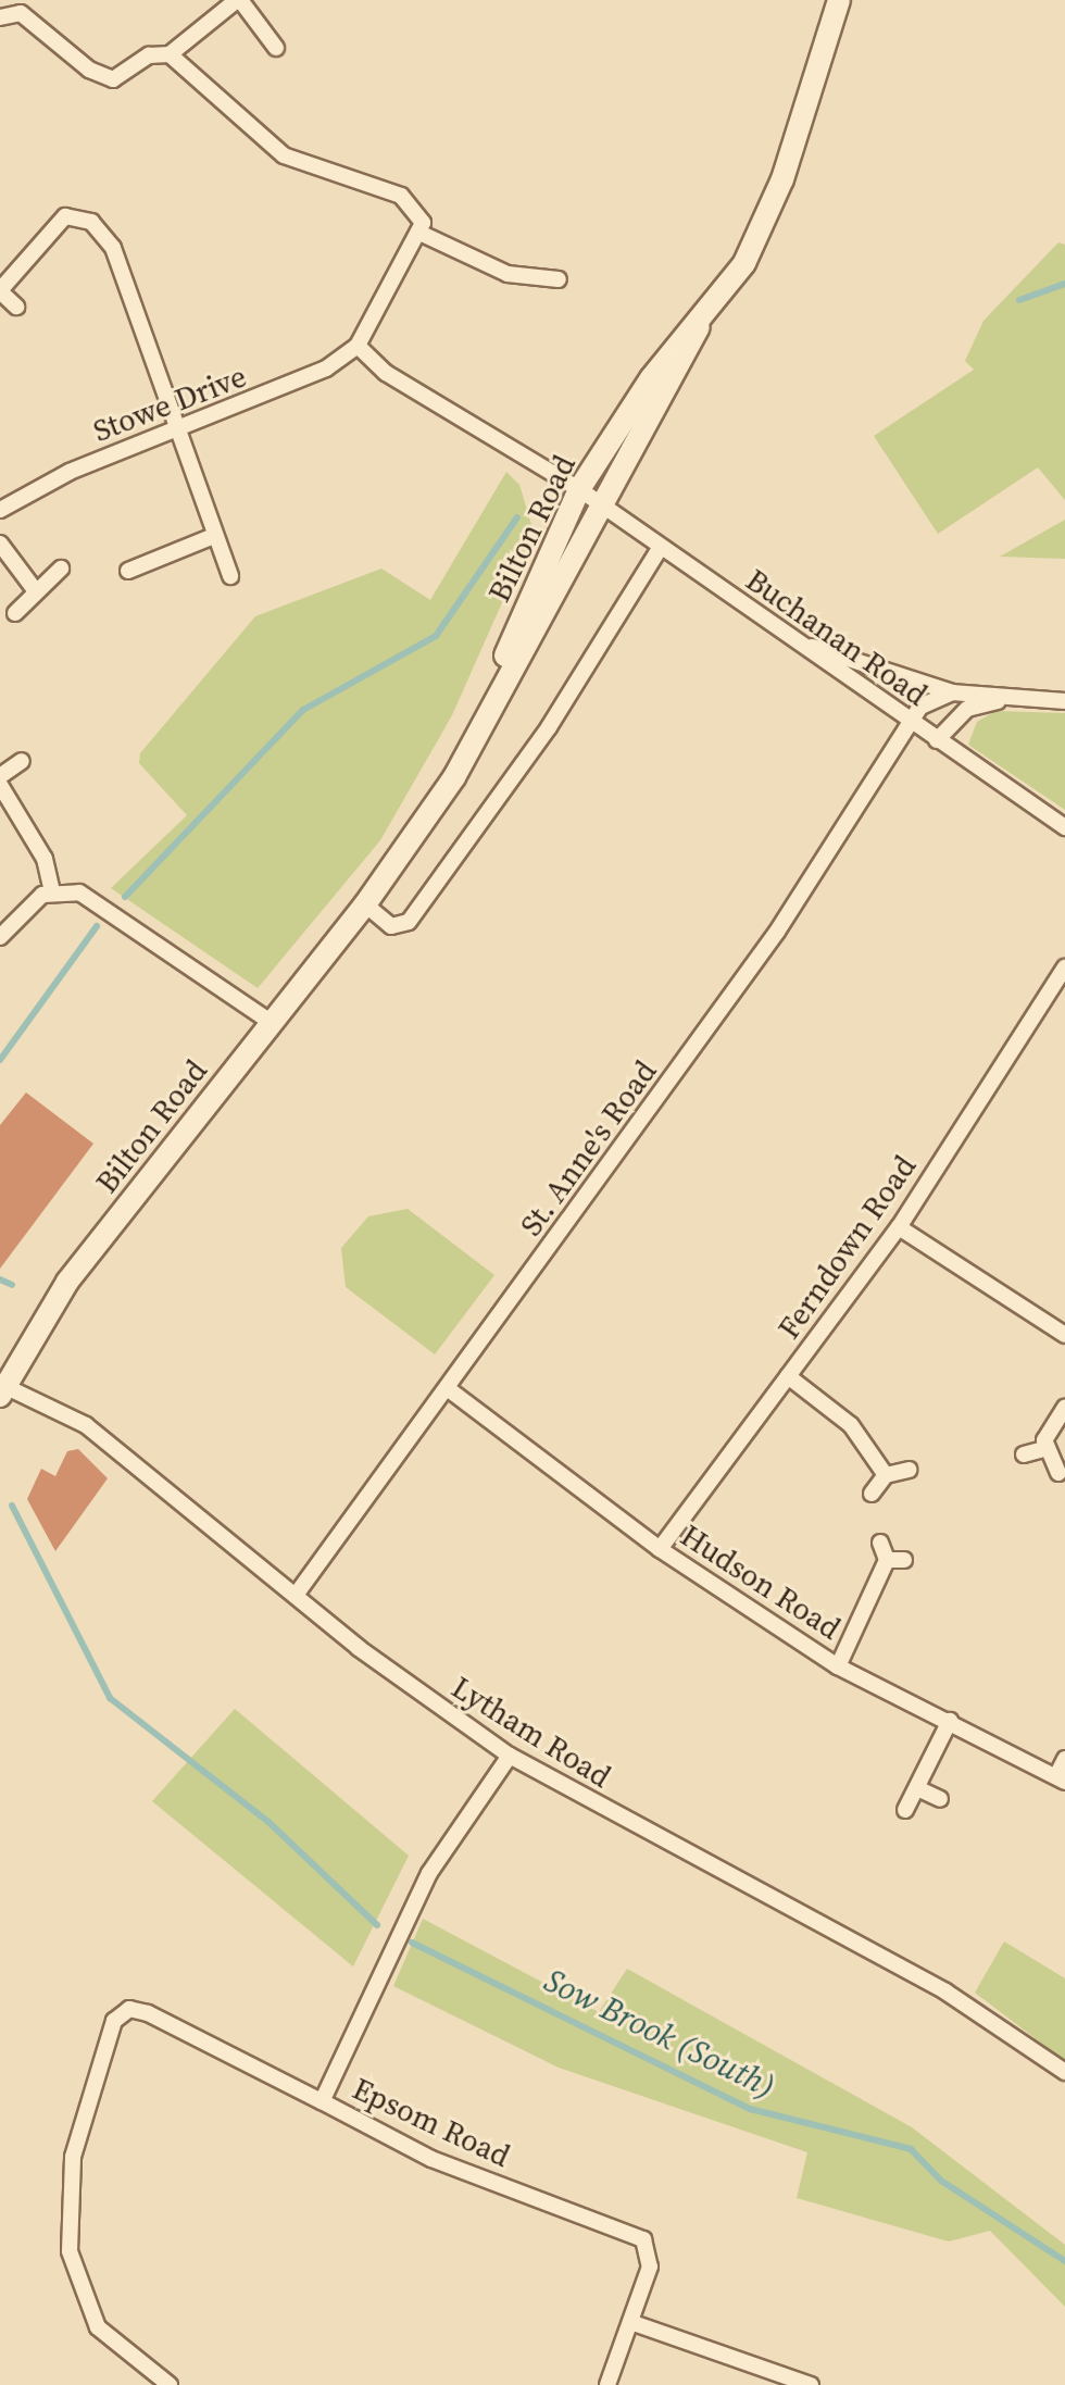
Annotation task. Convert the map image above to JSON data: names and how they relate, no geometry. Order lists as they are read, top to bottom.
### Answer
{
  "streets": {
    "main road": ["Bilton Road"],
    "street": [
      "Stowe Drive",
      "Buchanan Road",
      "St. Anne's Road",
      "Ferndown Road",
      "Hudson Road",
      "Lytham Road",
      "Epsom Road"
    ]
  },
  "crossings": [
    ["Stowe Drive", "Buchanan Road"],
    ["Bilton Road", "Buchanan Road"],
    ["Bilton Road", "Lytham Road"],
    ["Buchanan Road", "St. Anne's Road"],
    ["St. Anne's Road", "Hudson Road"],
    ["St. Anne's Road", "Lytham Road"],
    ["Ferndown Road", "Hudson Road"],
    ["Lytham Road", "Epsom Road"]
  ],
  "water": ["Sow Brook (South)"]
}
